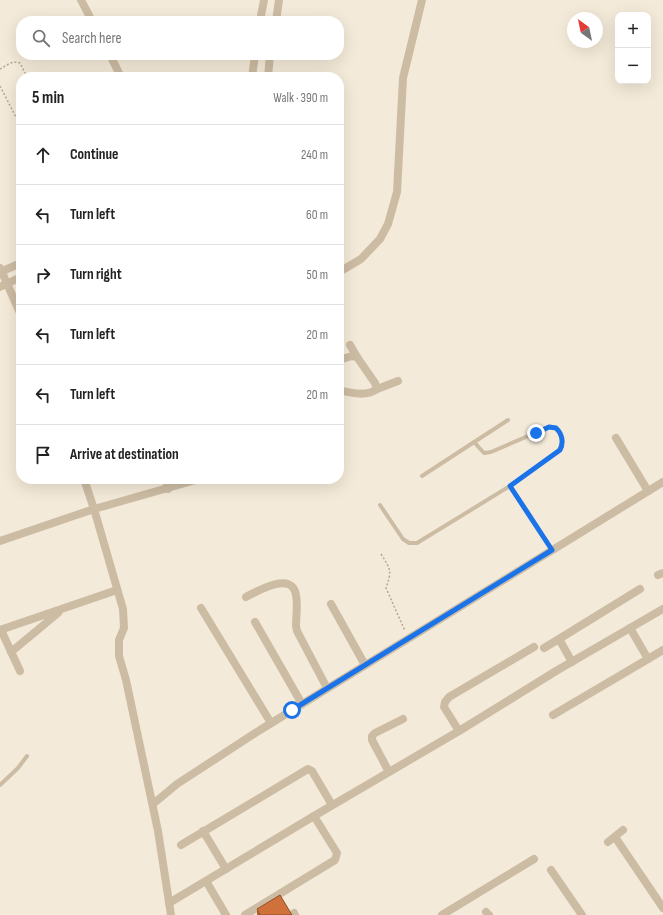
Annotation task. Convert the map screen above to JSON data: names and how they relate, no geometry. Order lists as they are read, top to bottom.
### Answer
{
  "north": "top left",
  "page": {
    "map_buttons": ["+", "−"],
    "search": "Search here",
    "heading": ["5 min", "Walk · 390 m"],
    "list": [
      ["Continue", "240 m"],
      ["Turn left", "60 m"],
      ["Turn right", "50 m"],
      ["Turn left", "20 m"],
      ["Turn left", "20 m"],
      "Arrive at destination"
    ]
  }
}
